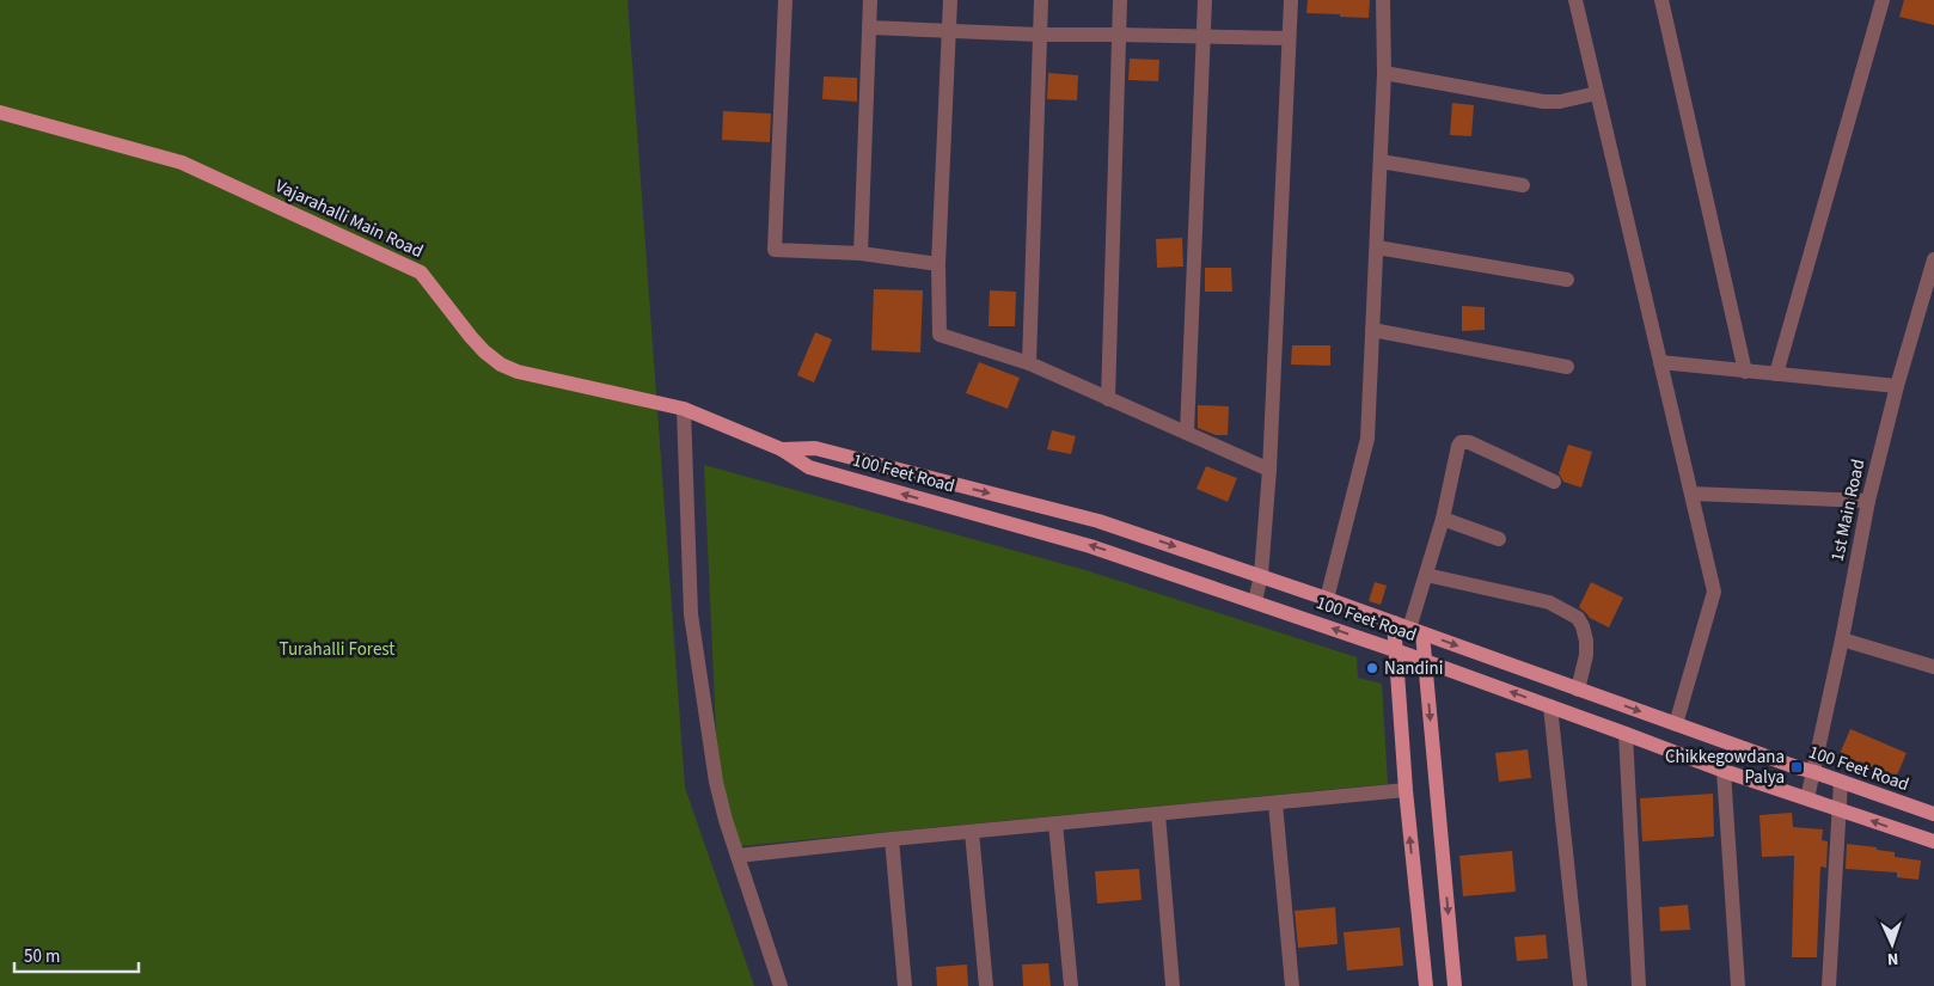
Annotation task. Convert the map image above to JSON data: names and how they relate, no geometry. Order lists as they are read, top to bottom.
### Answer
{
  "streets": {
    "main road": ["Vajarahalli Main Road", "100 Feet Road"],
    "street": ["1st Main Road"]
  },
  "crossings": [
    ["Vajarahalli Main Road", "100 Feet Road"],
    ["100 Feet Road", "1st Main Road"]
  ],
  "parks": ["Turahalli Forest"],
  "places": {
    "other": ["Nandini"],
    "transit": ["Chikkegowdana Palya"]
  },
  "scale_bar": "50 m",
  "north": "bottom"
}
